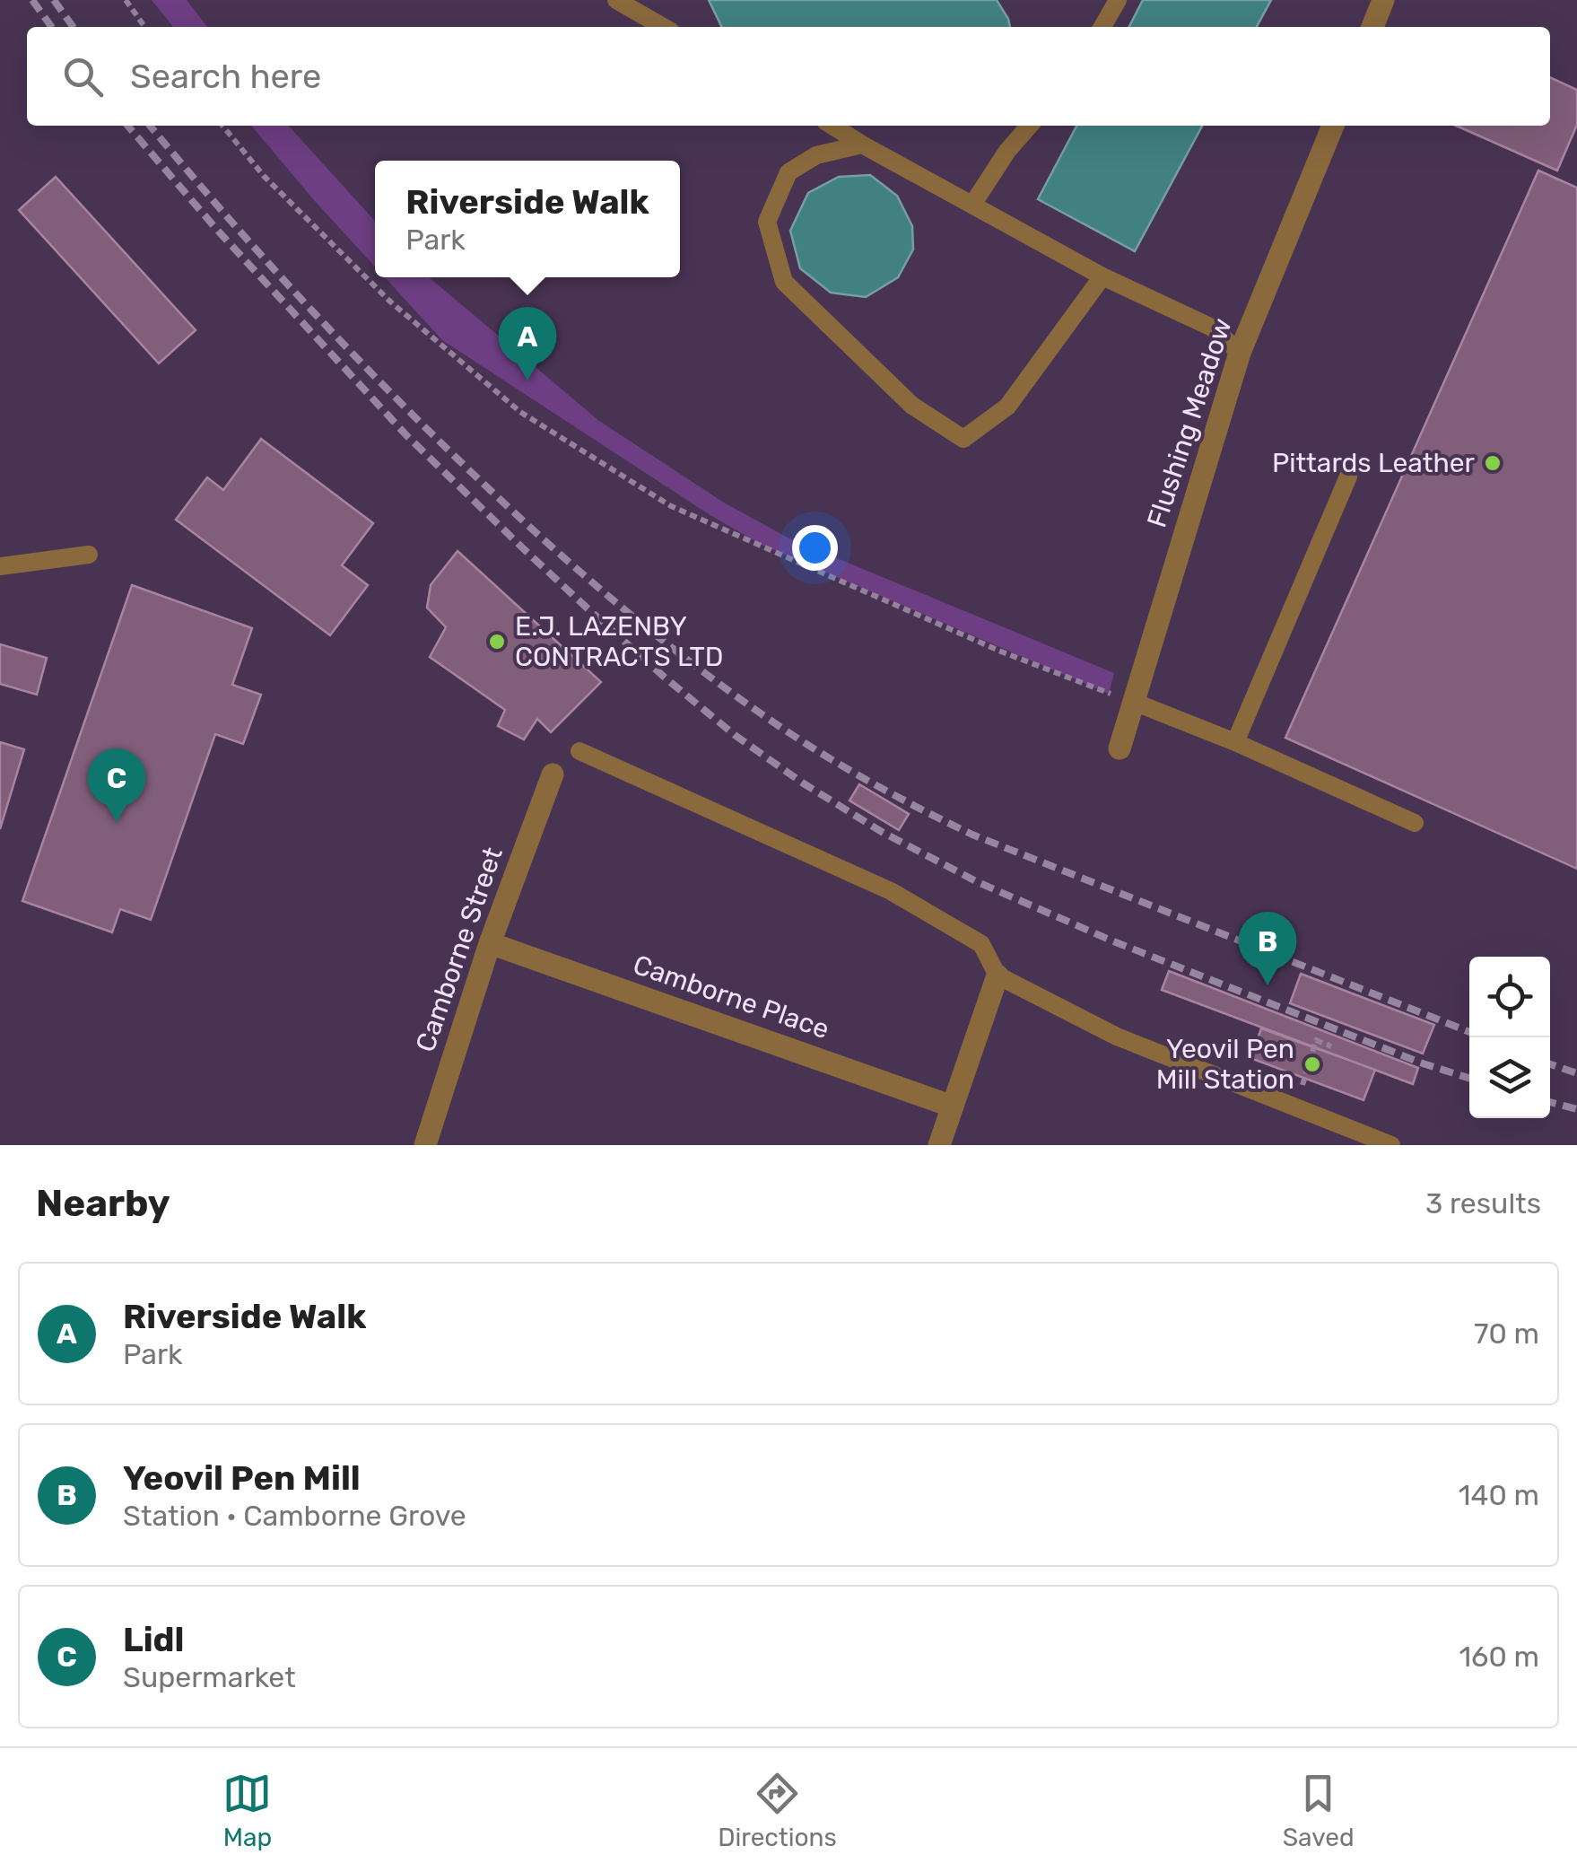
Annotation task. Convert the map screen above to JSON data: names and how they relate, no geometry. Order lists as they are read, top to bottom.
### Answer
{
  "streets": {
    "street": ["Flushing Meadow", "Camborne Street", "Camborne Place"]
  },
  "crossings": [
    ["Camborne Street", "Camborne Place"]
  ],
  "places": ["Pittards Leather", "E.J. LAZENBY CONTRACTS LTD", "Yeovil Pen Mill Station"],
  "page": {
    "search": "Search here",
    "popup": ["Riverside Walk", "Park"],
    "pins": ["A", "C", "B"],
    "heading": ["Nearby", "3 results"],
    "list": [
      {
        "mark": "A",
        "name": "Riverside Walk",
        "note": "Park",
        "value": "70 m"
      },
      {
        "mark": "B",
        "name": "Yeovil Pen Mill",
        "note": "Station · Camborne Grove",
        "value": "140 m"
      },
      {
        "mark": "C",
        "name": "Lidl",
        "note": "Supermarket",
        "value": "160 m"
      }
    ],
    "nav": ["Map", "Directions", "Saved"]
  }
}
